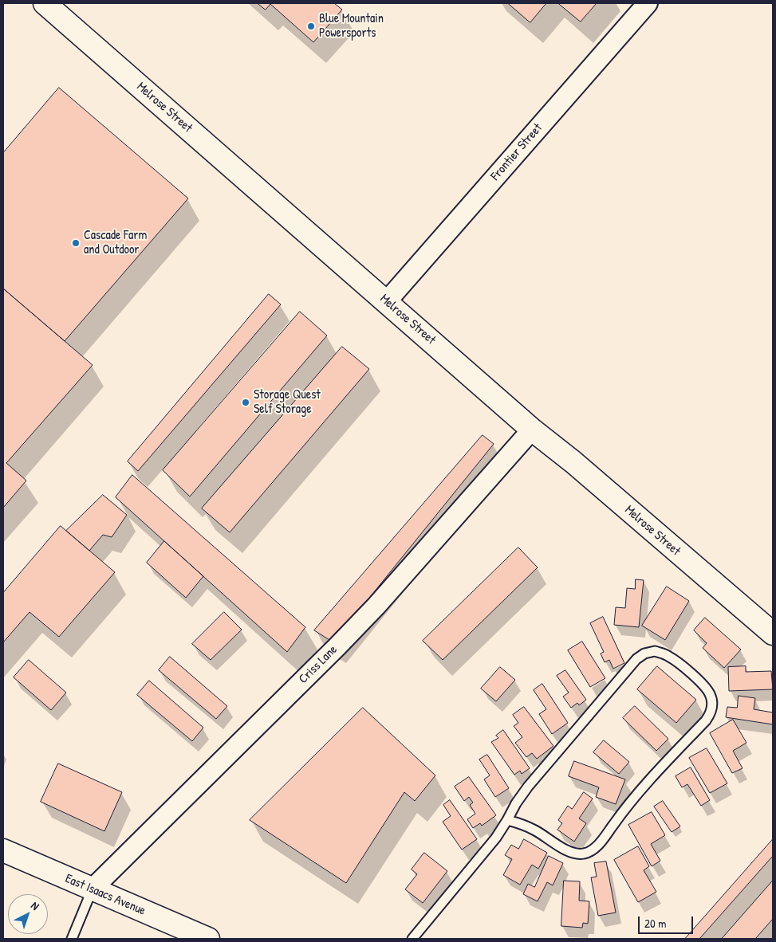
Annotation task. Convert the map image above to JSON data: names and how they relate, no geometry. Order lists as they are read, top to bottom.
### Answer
{
  "streets": {
    "street": [
      "Melrose Street",
      "Frontier Street",
      "Criss Lane",
      "East Isaacs Avenue"
    ]
  },
  "crossings": [
    ["Melrose Street", "Frontier Street"],
    ["Melrose Street", "Criss Lane"],
    ["Criss Lane", "East Isaacs Avenue"]
  ],
  "places": ["Blue Mountain Powersports", "Cascade Farm and Outdoor", "Storage Quest Self Storage"],
  "scale_bar": "20 m",
  "north": "top right"
}
